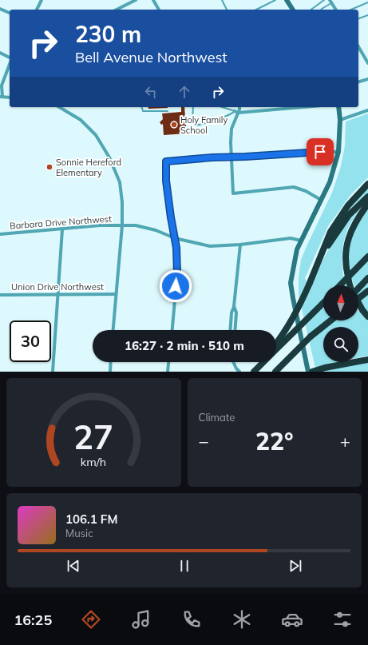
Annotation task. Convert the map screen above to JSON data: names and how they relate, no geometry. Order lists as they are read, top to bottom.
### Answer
{
  "streets": {
    "street": ["Barbara Drive Northwest", "Union Drive Northwest"]
  },
  "places": ["Holy Family School", "Sonnie Hereford Elementary"],
  "north": "top",
  "page": {
    "turn": ["230 m", "Bell Avenue Northwest"],
    "limit": "30",
    "trip": "16:27 · 2 min · 510 m",
    "tile": "Climate",
    "heat": ["−", "22°", "+"],
    "song": ["106.1 FM", "Music"],
    "tabs": "16:25",
    "gauge": ["27", "km/h"]
  }
}
